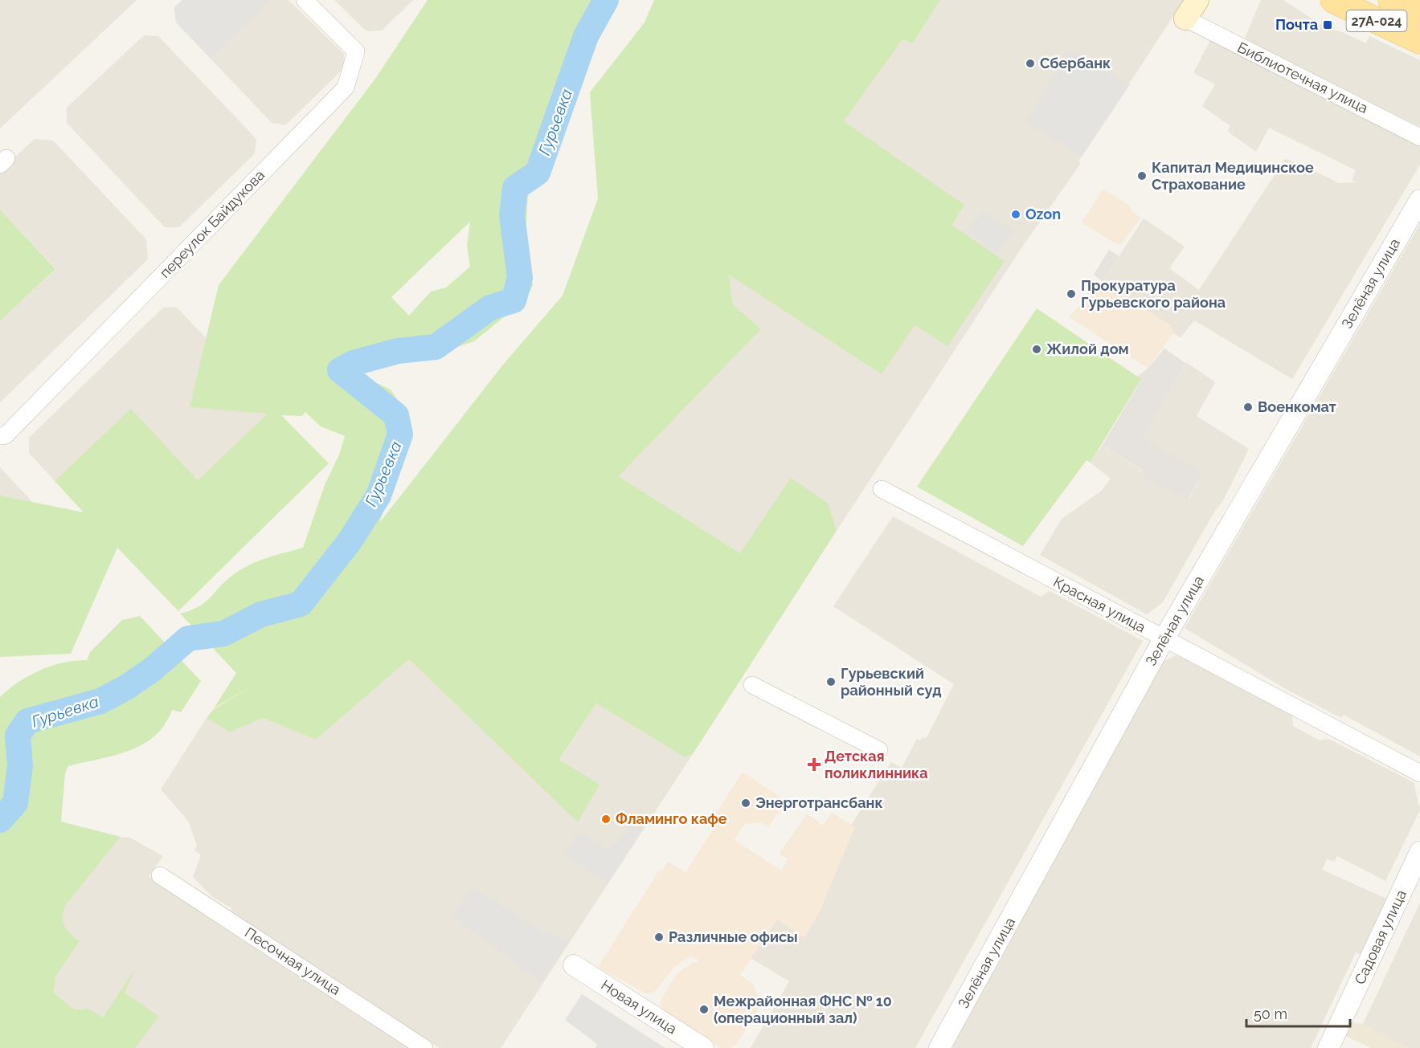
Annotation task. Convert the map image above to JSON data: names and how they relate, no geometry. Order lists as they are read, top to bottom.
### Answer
{
  "streets": {
    "main road": ["27А-024"],
    "street": [
      "Библиотечная улица",
      "переулок Байдукова",
      "Зелёная улица",
      "Красная улица",
      "Садовая улица",
      "Песочная улица",
      "Новая улица"
    ]
  },
  "crossings": [
    ["Зелёная улица", "Красная улица"]
  ],
  "water": ["Гурьевка"],
  "places": {
    "transit": ["Почта"],
    "other": [
      "Сбербанк",
      "Капитал Медицинское Страхование",
      "Ozon",
      "Прокуратура Гурьевского района",
      "Жилой дом",
      "Военкомат",
      "Гурьевский районный суд",
      "Энерготрансбанк",
      "Фламинго кафе",
      "Различные офисы",
      "Межрайонная ФНС № 10 (операционный зал)"
    ],
    "health": ["Детская поликлинника"]
  },
  "scale_bar": "50 m"
}
